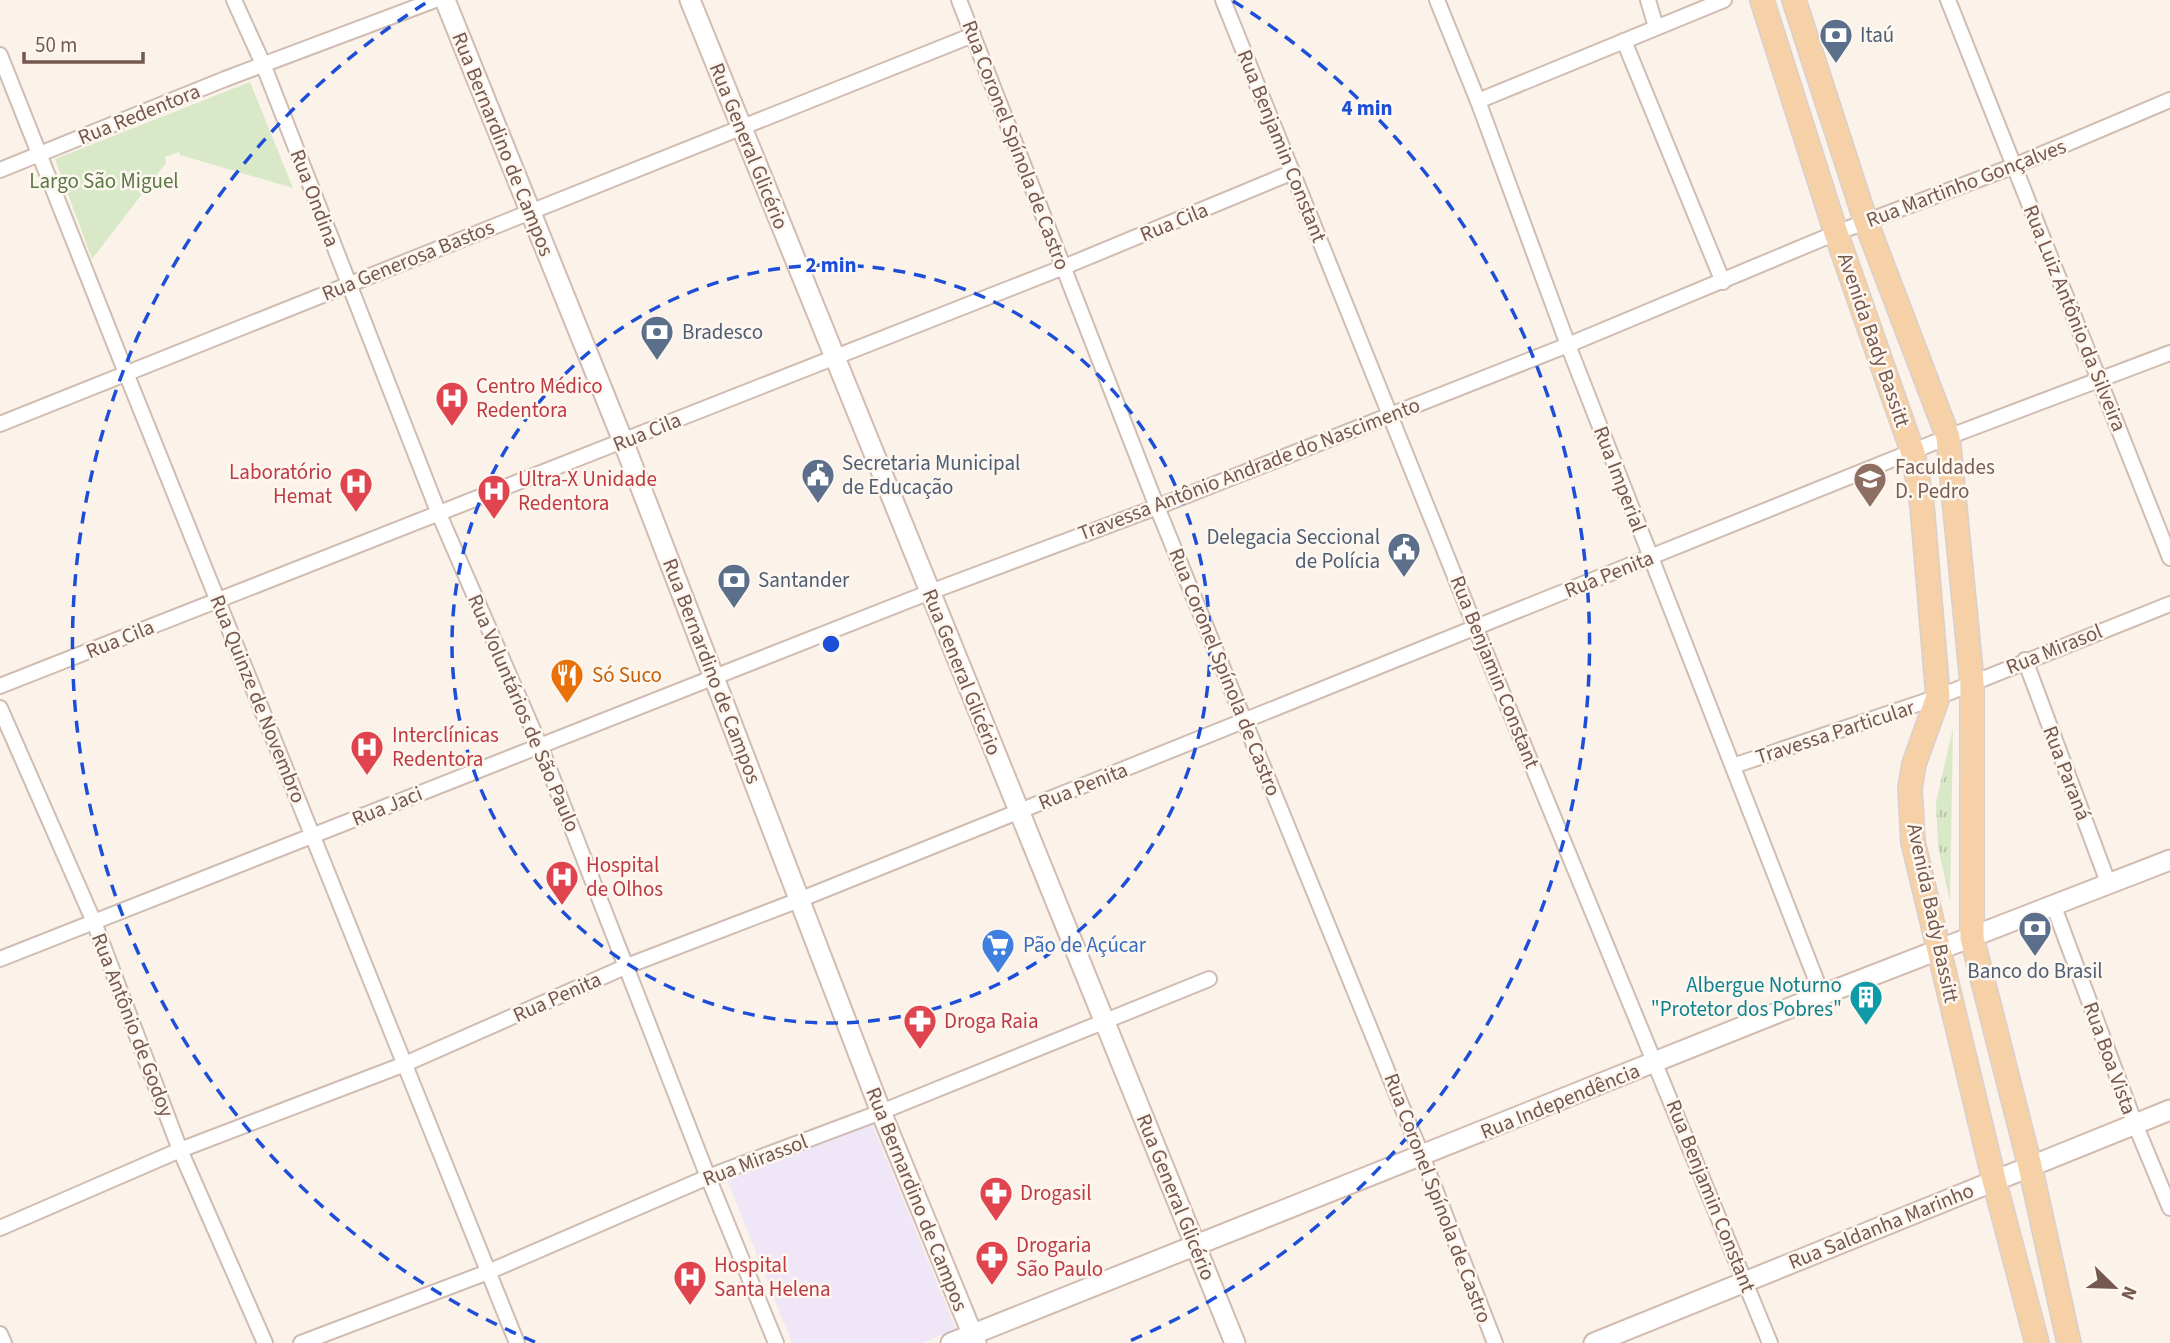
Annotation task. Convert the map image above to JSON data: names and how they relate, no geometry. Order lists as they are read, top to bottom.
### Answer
{
  "streets": {
    "main road": ["Avenida Bady Bassitt"],
    "street": [
      "Rua Redentora",
      "Rua Bernardino de Campos",
      "Rua Coronel Spínola de Castro",
      "Rua General Glicério",
      "Rua Benjamin Constant",
      "Rua Martinho Gonçalves",
      "Rua Ondina",
      "Rua Cila",
      "Rua Generosa Bastos",
      "Rua Luiz Antônio da Silveira",
      "Travessa Antônio Andrade do Nascimento",
      "Rua Imperial",
      "Rua Penita",
      "Rua Mirasol",
      "Rua Quinze de Novembro",
      "Rua Voluntários de São Paulo",
      "Travessa Particular",
      "Rua Paraná",
      "Rua Jaci",
      "Rua Antônio de Godoy",
      "Rua Boa Vista",
      "Rua Independência",
      "Rua Mirassol",
      "Rua Saldanha Marinho"
    ]
  },
  "crossings": [
    ["Rua Redentora", "Rua Ondina"],
    ["Rua Redentora", "Rua Quinze de Novembro"],
    ["Rua Bernardino de Campos", "Rua Cila"],
    ["Rua Bernardino de Campos", "Rua Generosa Bastos"],
    ["Rua Bernardino de Campos", "Rua Penita"],
    ["Rua Bernardino de Campos", "Rua Jaci"],
    ["Rua Bernardino de Campos", "Rua Independência"],
    ["Rua Bernardino de Campos", "Rua Mirassol"],
    ["Rua Coronel Spínola de Castro", "Rua Cila"],
    ["Rua Coronel Spínola de Castro", "Rua Generosa Bastos"],
    ["Rua Coronel Spínola de Castro", "Travessa Antônio Andrade do Nascimento"],
    ["Rua Coronel Spínola de Castro", "Rua Penita"],
    ["Rua Coronel Spínola de Castro", "Rua Independência"],
    ["Rua General Glicério", "Rua Cila"],
    ["Rua General Glicério", "Rua Generosa Bastos"],
    ["Rua General Glicério", "Travessa Antônio Andrade do Nascimento"],
    ["Rua General Glicério", "Rua Penita"],
    ["Rua General Glicério", "Rua Jaci"],
    ["Rua General Glicério", "Rua Independência"],
    ["Rua General Glicério", "Rua Mirassol"],
    ["Rua Benjamin Constant", "Rua Cila"],
    ["Rua Benjamin Constant", "Travessa Antônio Andrade do Nascimento"],
    ["Rua Benjamin Constant", "Rua Penita"],
    ["Rua Benjamin Constant", "Rua Independência"],
    ["Rua Benjamin Constant", "Rua Saldanha Marinho"],
    ["Rua Martinho Gonçalves", "Rua Luiz Antônio da Silveira"],
    ["Rua Martinho Gonçalves", "Avenida Bady Bassitt"],
    ["Rua Martinho Gonçalves", "Travessa Antônio Andrade do Nascimento"],
    ["Rua Martinho Gonçalves", "Rua Imperial"],
    ["Rua Ondina", "Rua Cila"],
    ["Rua Ondina", "Rua Generosa Bastos"],
    ["Rua Ondina", "Rua Voluntários de São Paulo"],
    ["Rua Cila", "Rua Quinze de Novembro"],
    ["Rua Cila", "Rua Voluntários de São Paulo"],
    ["Rua Generosa Bastos", "Rua Quinze de Novembro"],
    ["Rua Luiz Antônio da Silveira", "Rua Penita"],
    ["Avenida Bady Bassitt", "Rua Penita"],
    ["Avenida Bady Bassitt", "Rua Mirasol"],
    ["Avenida Bady Bassitt", "Travessa Particular"],
    ["Avenida Bady Bassitt", "Rua Independência"],
    ["Avenida Bady Bassitt", "Rua Saldanha Marinho"],
    ["Travessa Antônio Andrade do Nascimento", "Rua Imperial"],
    ["Travessa Antônio Andrade do Nascimento", "Rua Jaci"],
    ["Rua Imperial", "Rua Penita"],
    ["Rua Imperial", "Travessa Particular"],
    ["Rua Imperial", "Rua Independência"],
    ["Rua Penita", "Rua Quinze de Novembro"],
    ["Rua Penita", "Rua Voluntários de São Paulo"],
    ["Rua Penita", "Rua Antônio de Godoy"],
    ["Rua Mirasol", "Travessa Particular"],
    ["Rua Mirasol", "Rua Paraná"],
    ["Rua Quinze de Novembro", "Rua Jaci"],
    ["Rua Quinze de Novembro", "Rua Mirassol"],
    ["Rua Voluntários de São Paulo", "Rua Jaci"],
    ["Rua Voluntários de São Paulo", "Rua Mirassol"],
    ["Rua Paraná", "Rua Independência"],
    ["Rua Jaci", "Rua Antônio de Godoy"],
    ["Rua Boa Vista", "Rua Independência"],
    ["Rua Boa Vista", "Rua Saldanha Marinho"]
  ],
  "parks": ["Largo São Miguel"],
  "places": {
    "bank": [
      "Itaú",
      "Bradesco",
      "Santander",
      "Banco do Brasil"
    ],
    "hospital": [
      "Centro Médico Redentora",
      "Laboratório Hemat",
      "Ultra-X Unidade Redentora",
      "Interclínicas Redentora",
      "Hospital de Olhos",
      "Hospital Santa Helena"
    ],
    "public building": ["Secretaria Municipal de Educação", "Delegacia Seccional de Polícia"],
    "school or university": ["Faculdades D. Pedro"],
    "restaurant": ["Só Suco"],
    "supermarket": ["Pão de Açúcar"],
    "building": ["Albergue Noturno \"Protetor dos Pobres\""],
    "pharmacy": ["Droga Raia", "Drogasil", "Drogaria São Paulo"]
  },
  "scale_bar": "50 m",
  "north": "bottom right",
  "rings": ["4 min", "2 min"]
}
